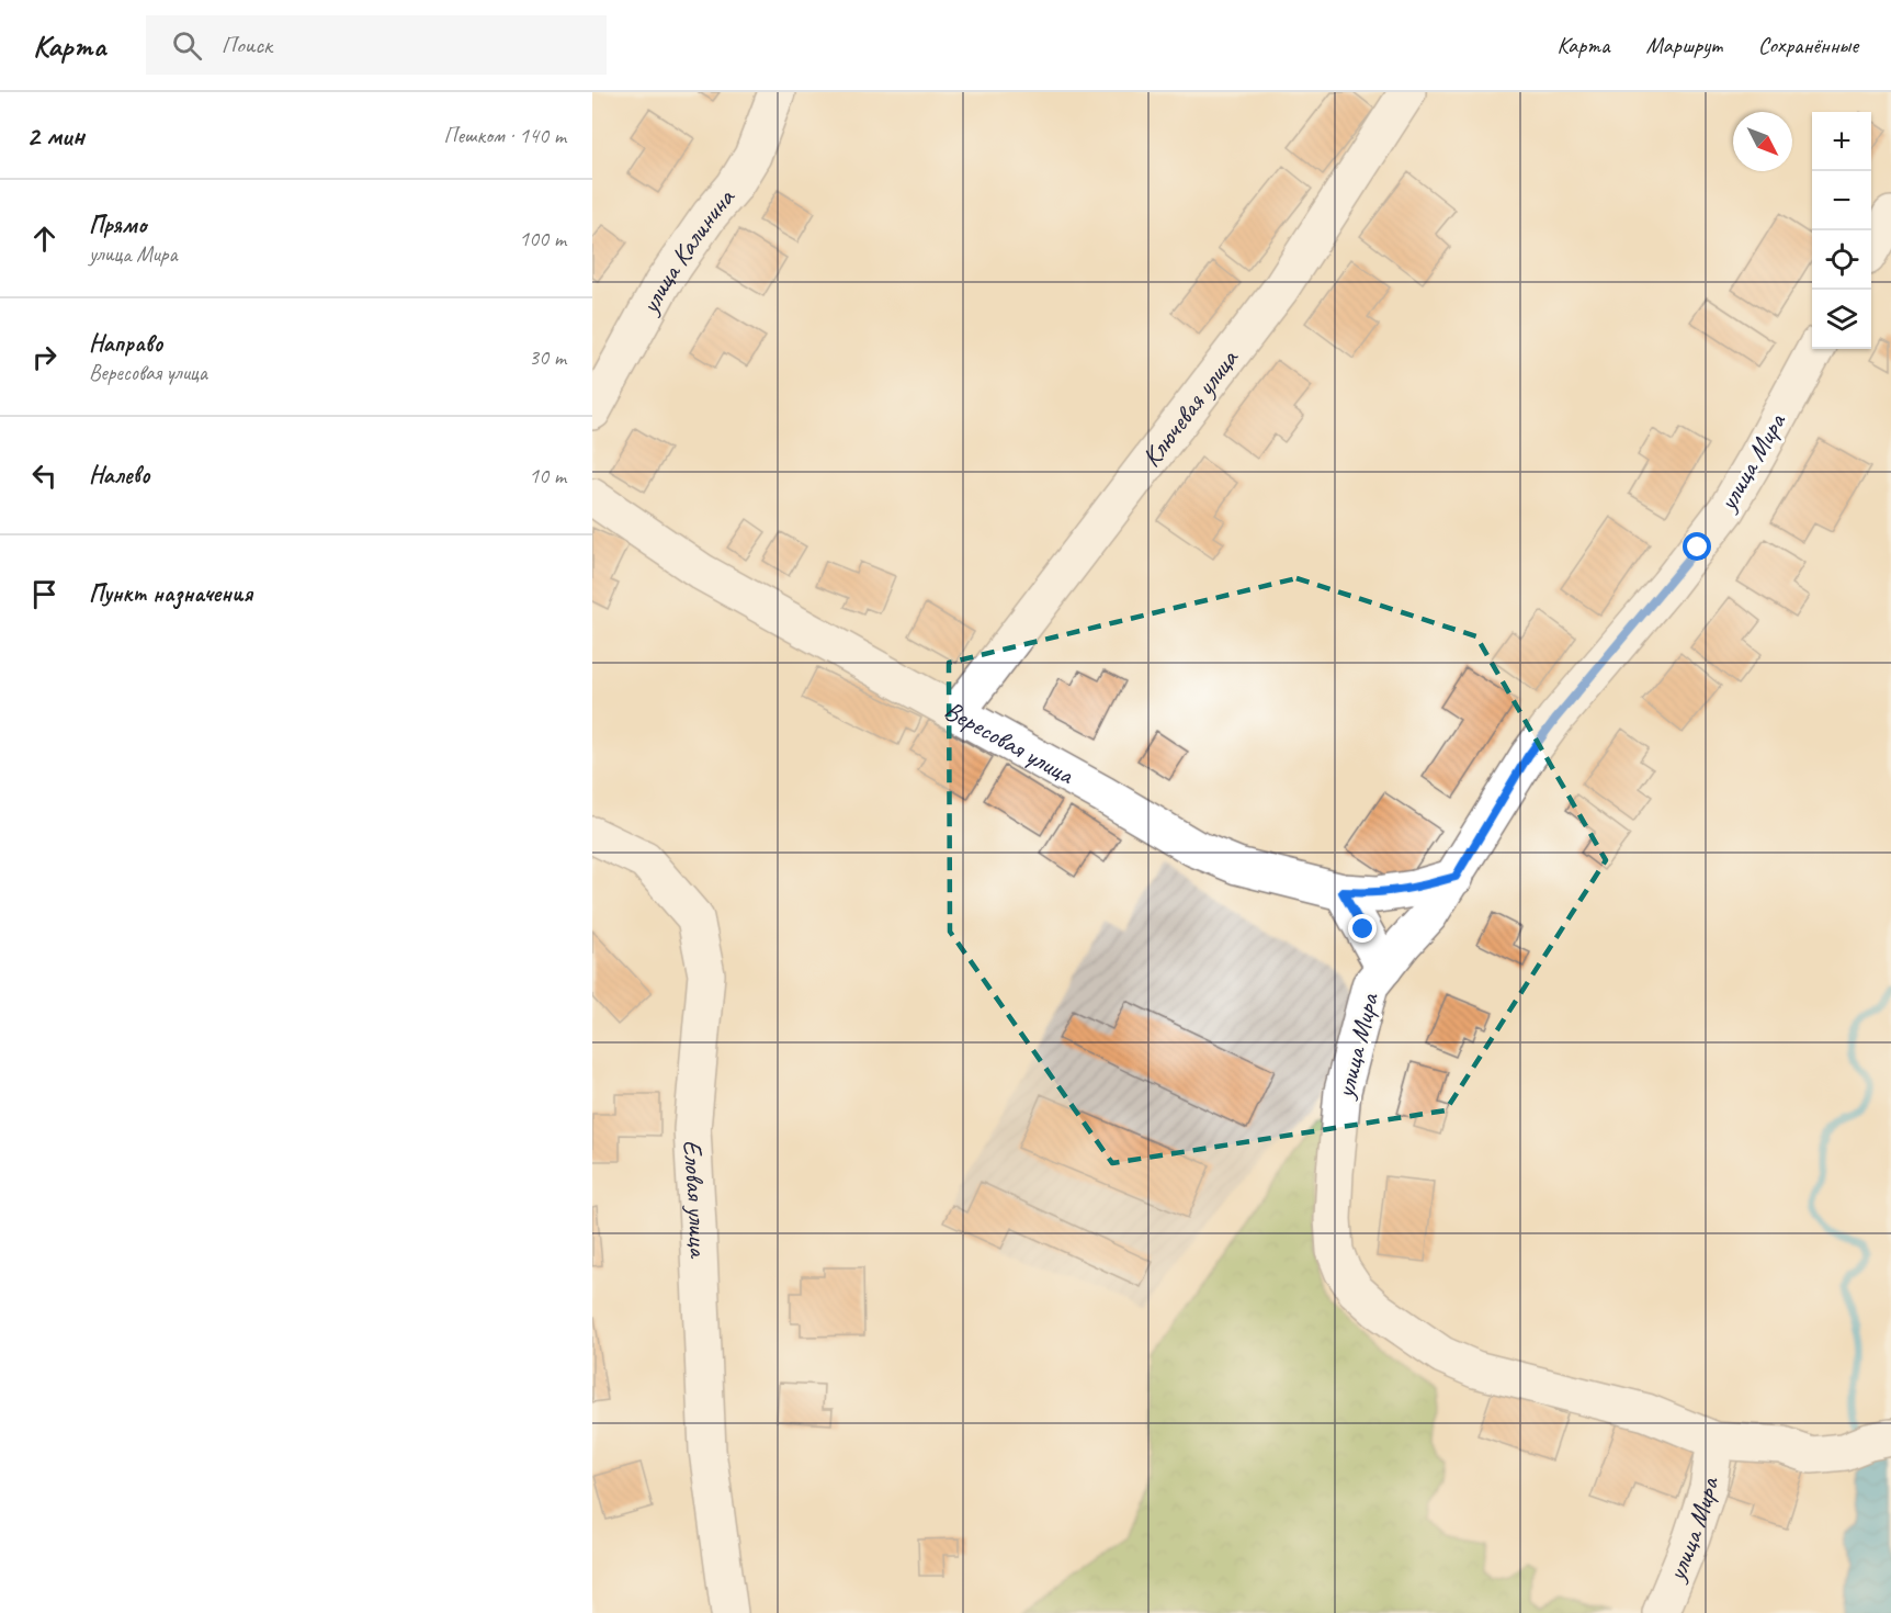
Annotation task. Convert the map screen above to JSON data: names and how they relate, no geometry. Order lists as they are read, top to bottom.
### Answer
{
  "streets": {
    "street": [
      "улица Калинина",
      "Ключевая улица",
      "улица Мира",
      "Вересовая улица",
      "Еловая улица"
    ]
  },
  "crossings": [
    ["Ключевая улица", "Вересовая улица"],
    ["улица Мира", "Вересовая улица"]
  ],
  "north": "bottom right",
  "page": {
    "header": "Карта",
    "search": "Поиск",
    "nav": ["Карта", "Маршрут", "Сохранённые"],
    "heading": ["2 мин", "Пешком · 140 m"],
    "map_buttons": ["+", "−"],
    "list": [
      ["Прямо", "улица Мира", "100 m"],
      ["Направо", "Вересовая улица", "30 m"],
      ["Налево", "10 m"],
      "Пункт назначения"
    ]
  }
}
